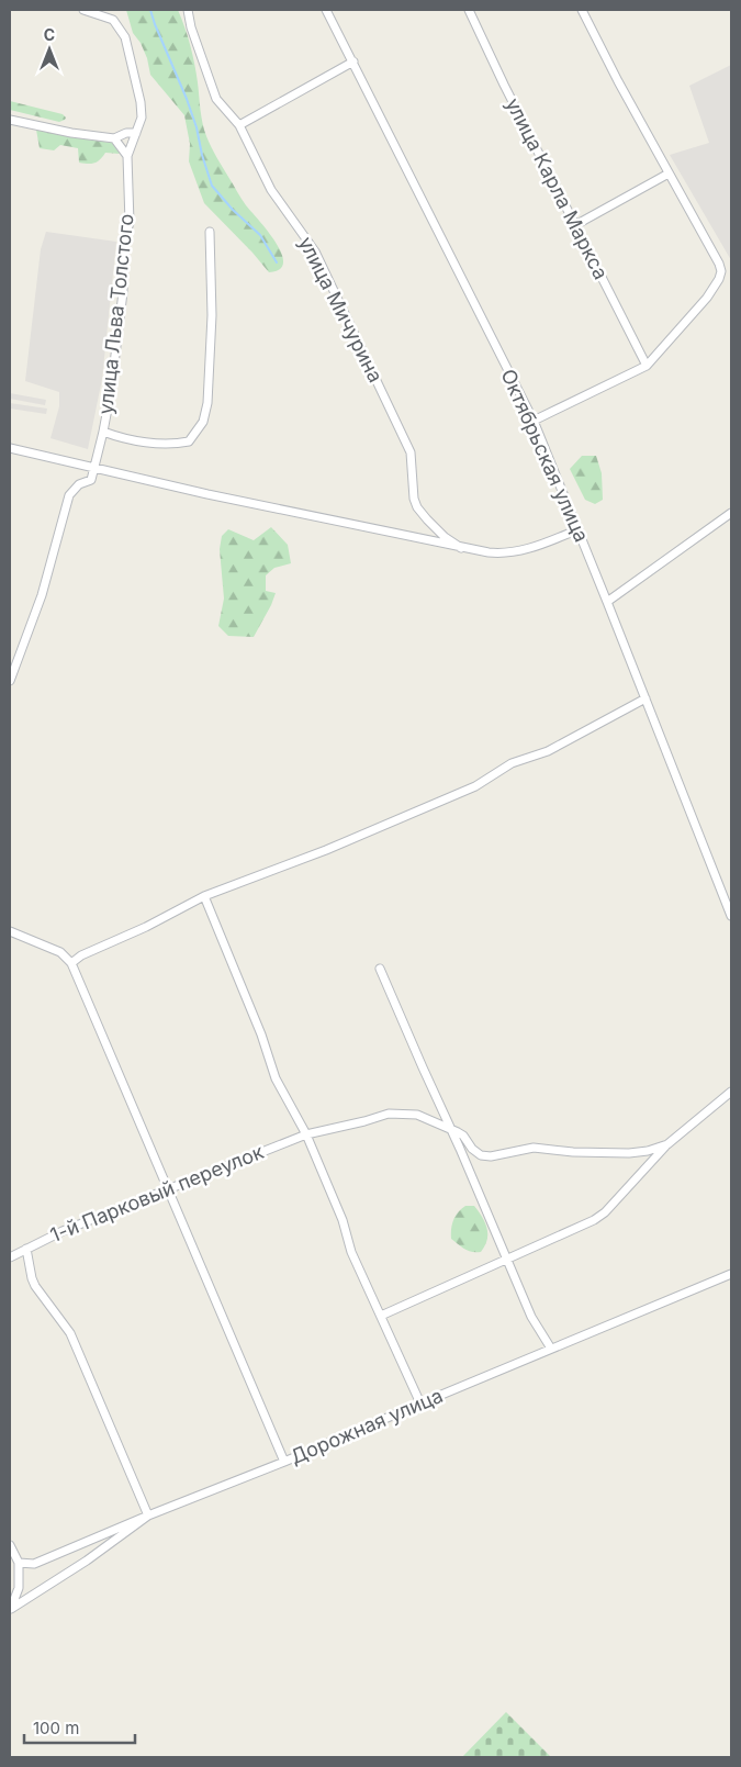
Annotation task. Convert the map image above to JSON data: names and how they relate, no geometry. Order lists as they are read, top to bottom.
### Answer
{
  "streets": {
    "street": [
      "улица Карла Маркса",
      "улица Мичурина",
      "улица Льва Толстого",
      "Октябрьская улица",
      "1-й Парковый переулок",
      "Дорожная улица"
    ]
  },
  "scale_bar": "100 m",
  "north": "top"
}
